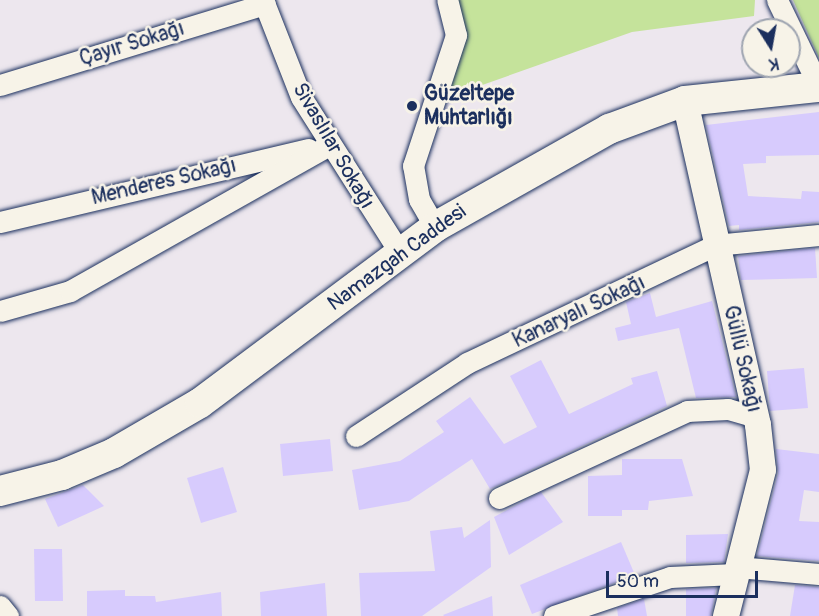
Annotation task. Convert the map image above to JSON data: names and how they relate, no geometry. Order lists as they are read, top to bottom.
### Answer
{
  "streets": {
    "main road": ["Namazgah Caddesi"],
    "street": [
      "Çayır Sokağı",
      "Sivaslılar Sokağı",
      "Menderes Sokağı",
      "Kanaryalı Sokağı",
      "Güllü Sokağı"
    ]
  },
  "crossings": [
    ["Çayır Sokağı", "Sivaslılar Sokağı"],
    ["Sivaslılar Sokağı", "Menderes Sokağı"],
    ["Sivaslılar Sokağı", "Namazgah Caddesi"],
    ["Namazgah Caddesi", "Güllü Sokağı"],
    ["Kanaryalı Sokağı", "Güllü Sokağı"]
  ],
  "places": ["Güzeltepe Muhtarlığı"],
  "scale_bar": "50 m",
  "north": "bottom"
}
